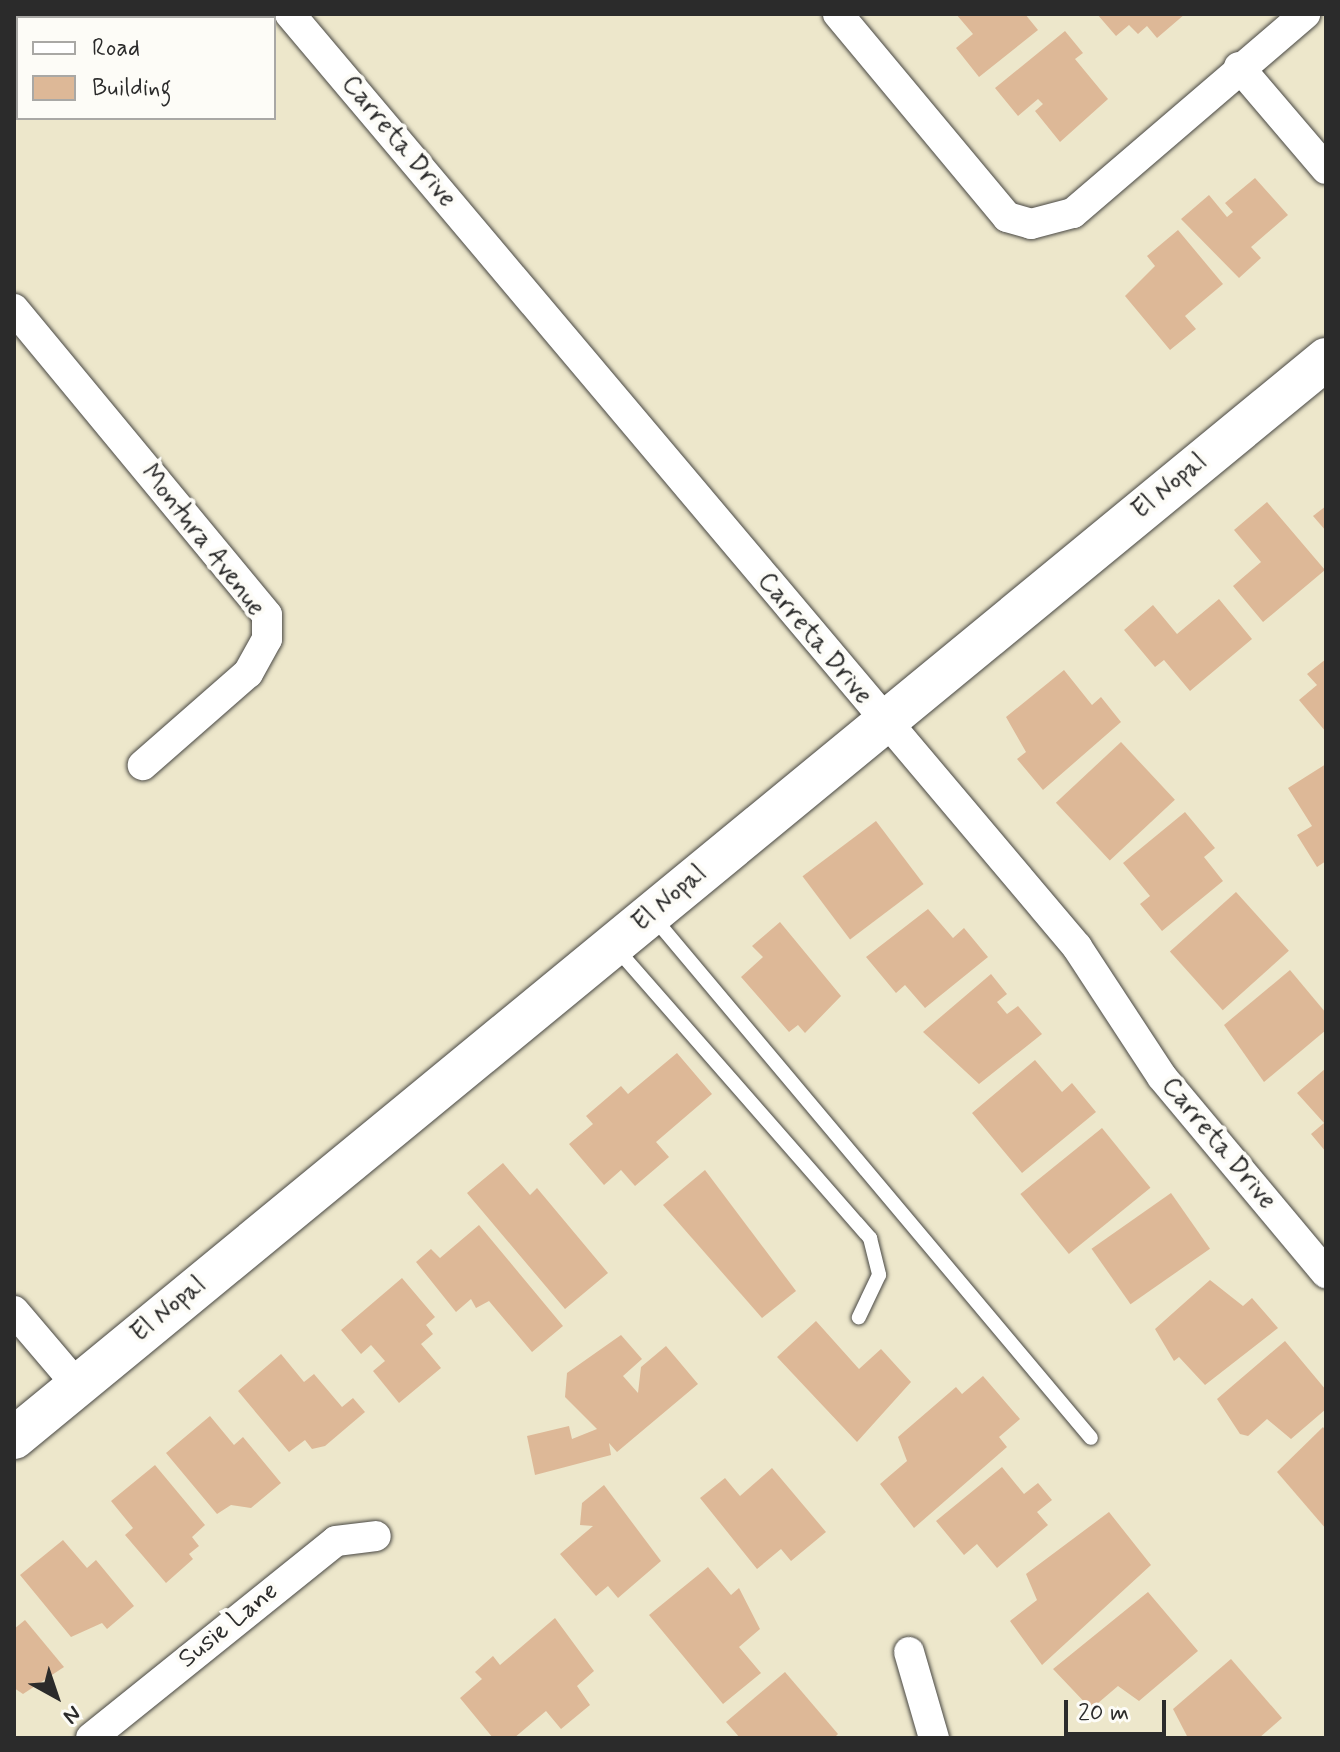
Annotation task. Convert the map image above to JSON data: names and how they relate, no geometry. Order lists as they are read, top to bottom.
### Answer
{
  "streets": {
    "main road": ["El Nopal"],
    "street": ["Carreta Drive", "Montura Avenue", "Susie Lane"]
  },
  "crossings": [
    ["Carreta Drive", "El Nopal"]
  ],
  "legend": ["Road", "Building"],
  "scale_bar": "20 m",
  "north": "bottom right"
}
